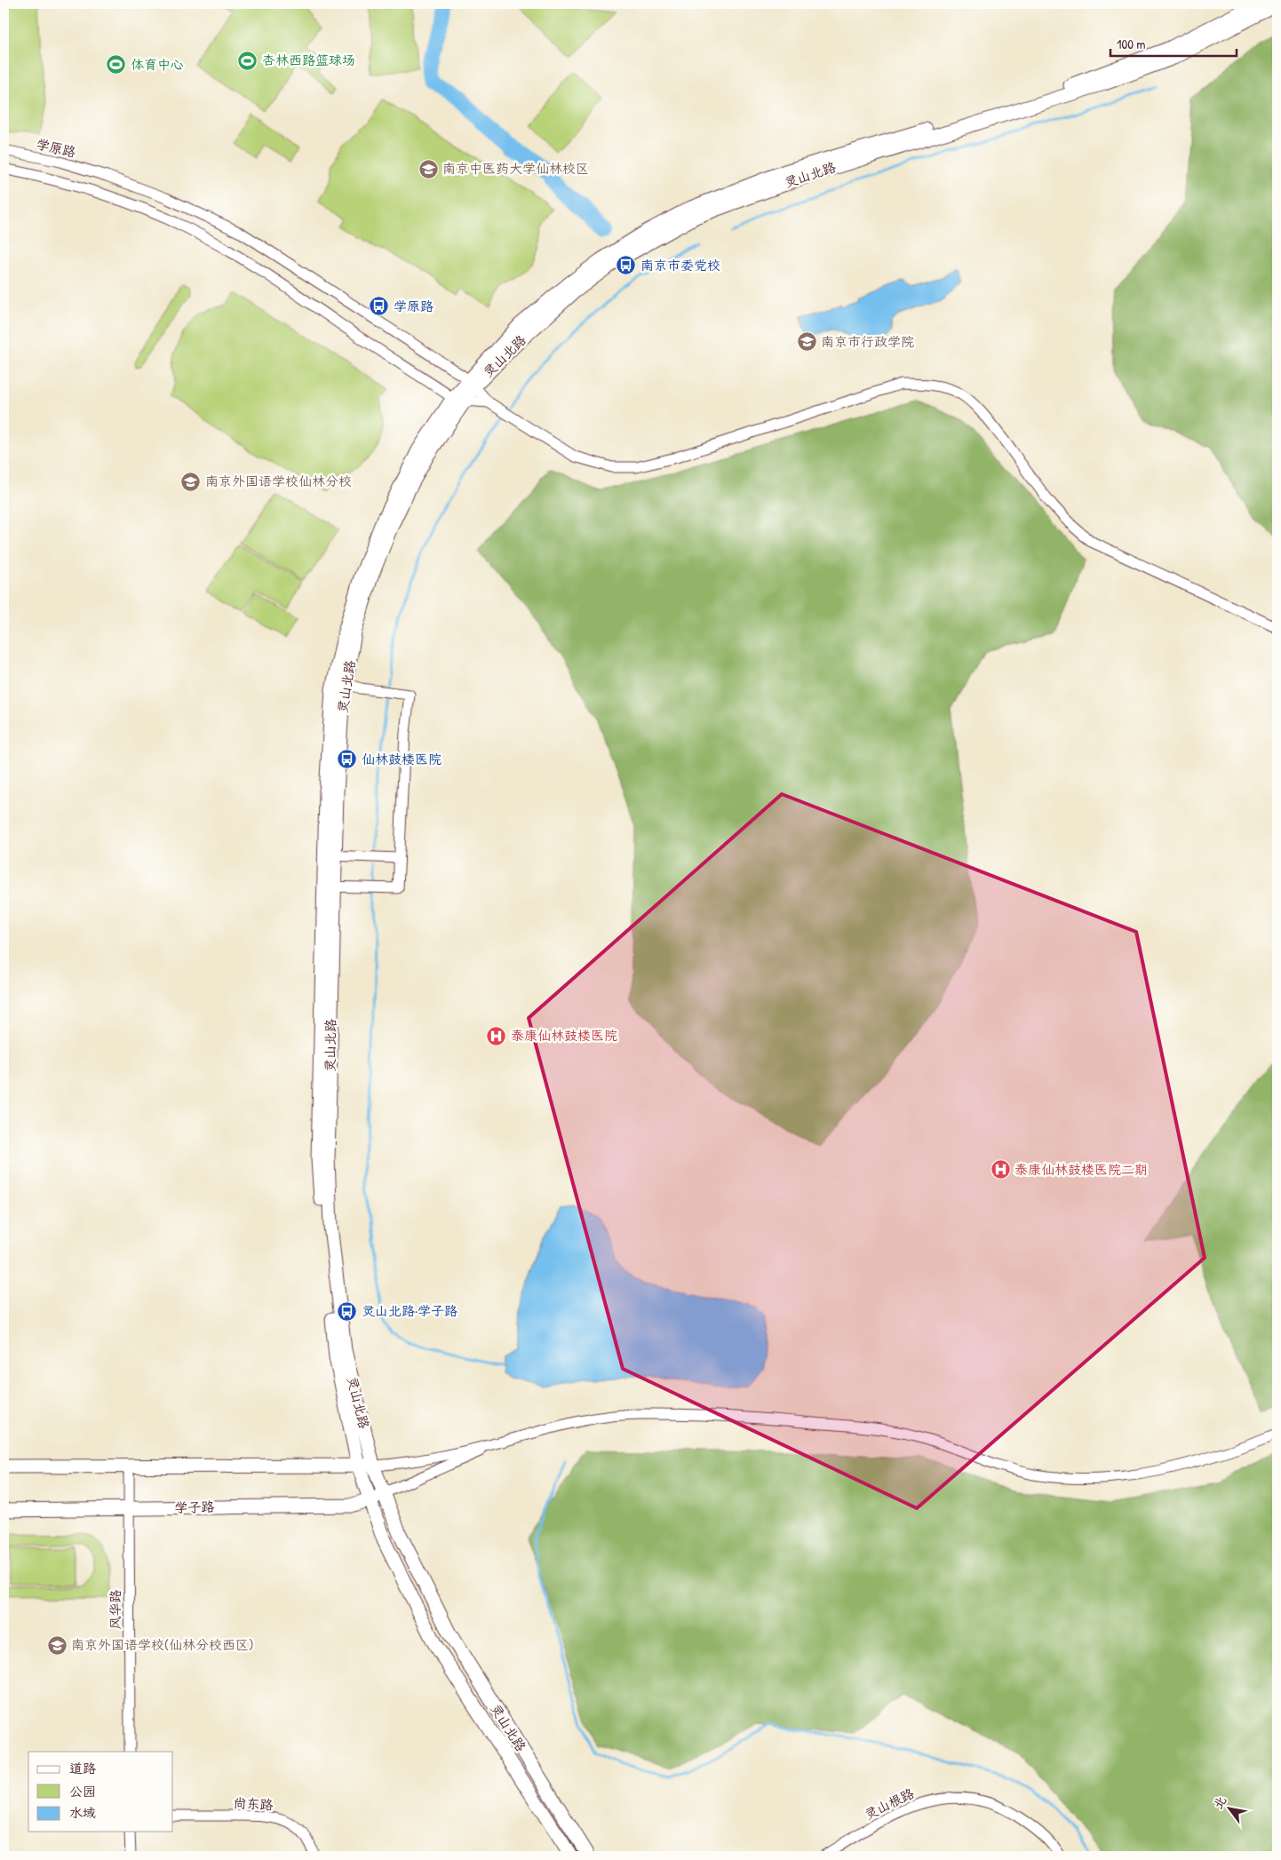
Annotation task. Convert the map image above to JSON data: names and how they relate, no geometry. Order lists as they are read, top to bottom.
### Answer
{
  "streets": {
    "main road": ["灵山北路", "学子路"],
    "street": [
      "学原路",
      "风华路",
      "尚东路",
      "灵山根路"
    ]
  },
  "crossings": [
    ["学原路", "灵山北路"],
    ["灵山北路", "学子路"],
    ["学子路", "风华路"]
  ],
  "places": {
    "sports": ["杏林西路篮球场", "体育中心"],
    "school or university": [
      "南京中医药大学仙林校区",
      "南京市行政学院",
      "南京外国语学校仙林分校",
      "南京外国语学校(仙林分校西区)"
    ],
    "bus stop": [
      "南京市委党校",
      "学原路",
      "仙林鼓楼医院",
      "灵山北路·学子路"
    ],
    "hospital": ["泰康仙林鼓楼医院", "泰康仙林鼓楼医院二期"]
  },
  "legend": ["道路", "公园", "水域"],
  "scale_bar": "100 m",
  "north": "top left"
}
